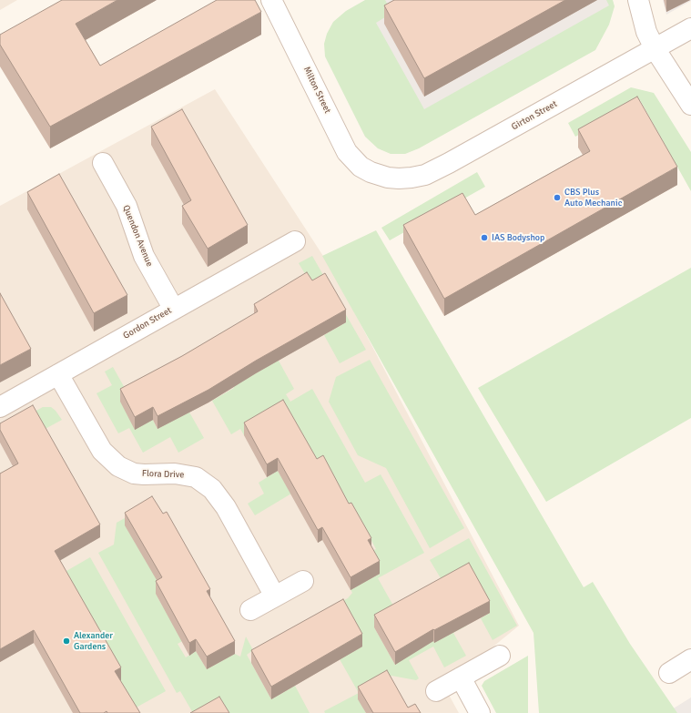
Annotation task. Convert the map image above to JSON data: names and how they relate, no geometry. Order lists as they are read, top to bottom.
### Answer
{
  "streets": {
    "street": [
      "Milton Street",
      "Girton Street",
      "Quendon Avenue",
      "Gordon Street",
      "Flora Drive"
    ]
  },
  "crossings": [
    ["Milton Street", "Girton Street"],
    ["Quendon Avenue", "Gordon Street"],
    ["Gordon Street", "Flora Drive"]
  ],
  "places": ["CBS Plus Auto Mechanic", "IAS Bodyshop", "Alexander Gardens"]
}
